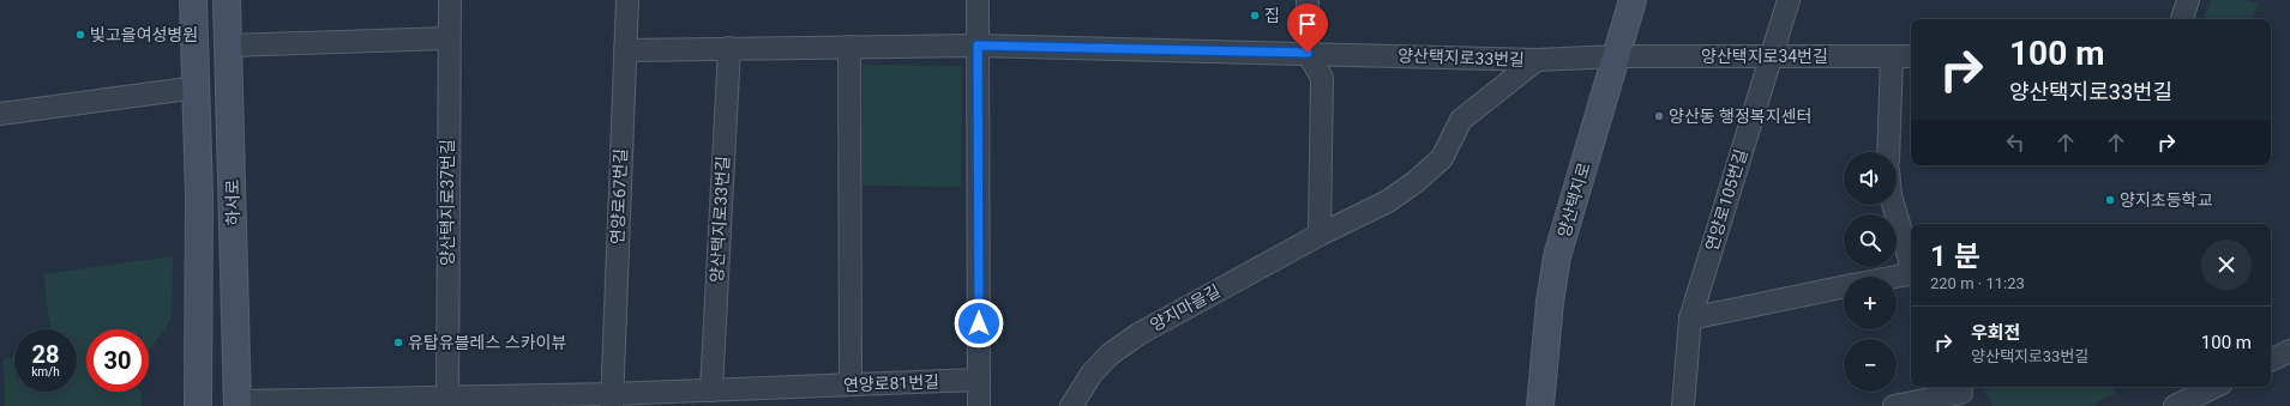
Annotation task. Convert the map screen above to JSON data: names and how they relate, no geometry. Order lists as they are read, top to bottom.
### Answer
{
  "streets": {
    "main road": ["양산택지로", "하서로"],
    "street": [
      "양산택지로34번길",
      "양산택지로33번길",
      "연양로67번길",
      "연양로105번길",
      "양산택지로37번길",
      "양지마을길",
      "연양로81번길"
    ]
  },
  "crossings": [
    ["양산택지로34번길", "양산택지로33번길"],
    ["양산택지로34번길", "양산택지로"],
    ["양산택지로34번길", "연양로105번길"],
    ["양산택지로33번길", "연양로67번길"],
    ["양산택지로33번길", "양산택지로"],
    ["양산택지로33번길", "양지마을길"],
    ["양산택지로33번길", "연양로81번길"]
  ],
  "places": [
    "집",
    "빛고을여성병원",
    "양산동 행정복지센터",
    "양지초등학교",
    "유탑유블레스 스카이뷰"
  ],
  "page": {
    "turn": ["100 m", "양산택지로33번길"],
    "map_buttons": ["+", "−"],
    "heading": ["1 분", "220 m · 11:23"],
    "list": [
      {
        "name": "우회전",
        "note": "양산택지로33번길",
        "value": "100 m"
      }
    ],
    "speed": "28 km/h",
    "limit": "30"
  }
}
